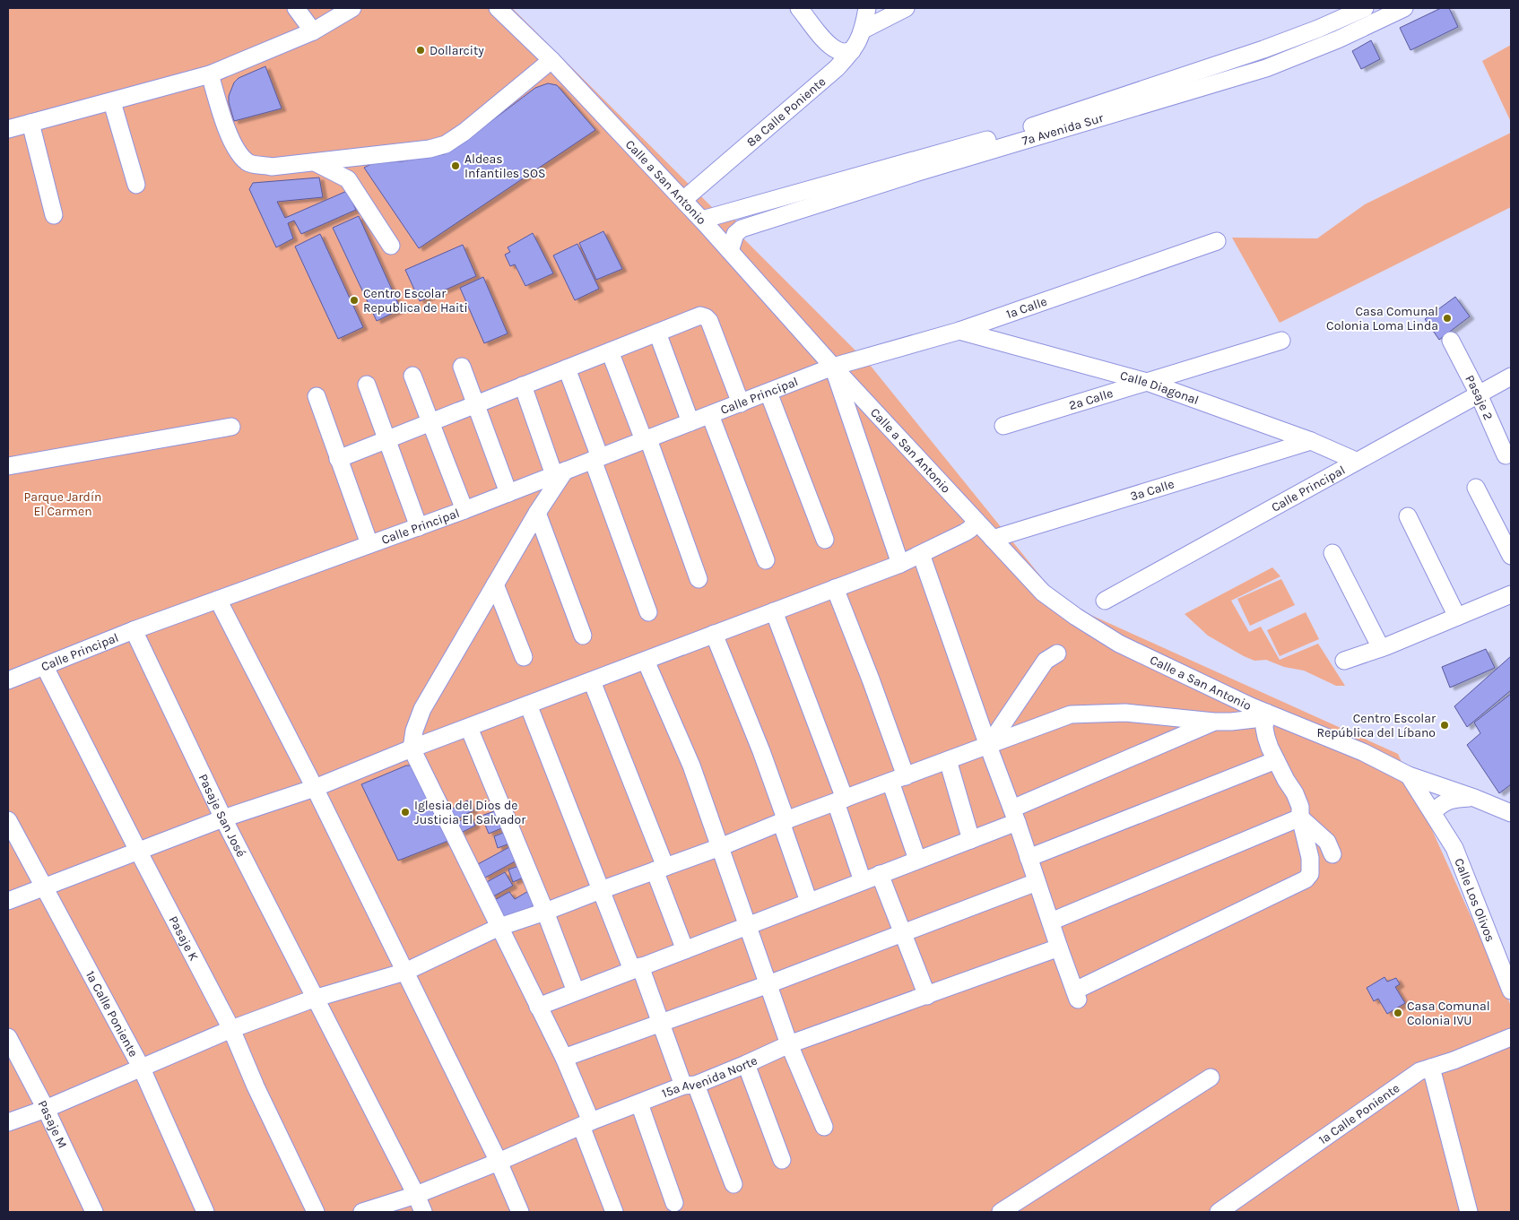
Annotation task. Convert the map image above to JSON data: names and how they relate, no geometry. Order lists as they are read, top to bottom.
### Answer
{
  "streets": {
    "street": [
      "8a Calle Poniente",
      "7a Avenida Sur",
      "Calle a San Antonio",
      "1a Calle",
      "Calle Diagonal",
      "Calle Principal",
      "Pasaje 2",
      "2a Calle",
      "3a Calle",
      "Pasaje San José",
      "Calle Los Olivos",
      "Pasaje K",
      "1a Calle Poniente",
      "15a Avenida Norte",
      "Pasaje M"
    ]
  },
  "crossings": [
    ["8a Calle Poniente", "Calle a San Antonio"],
    ["7a Avenida Sur", "Calle a San Antonio"],
    ["Calle a San Antonio", "1a Calle"],
    ["Calle a San Antonio", "Calle Principal"],
    ["Calle a San Antonio", "3a Calle"],
    ["Calle a San Antonio", "Calle Los Olivos"],
    ["1a Calle", "Calle Diagonal"],
    ["1a Calle", "Calle Principal"],
    ["Calle Diagonal", "Calle Principal"],
    ["Calle Diagonal", "2a Calle"],
    ["Calle Diagonal", "3a Calle"],
    ["Calle Principal", "Pasaje 2"],
    ["Calle Principal", "Pasaje San José"],
    ["Calle Principal", "Pasaje K"],
    ["Pasaje San José", "15a Avenida Norte"]
  ],
  "parks": ["Parque Jardín El Carmen"],
  "places": [
    "Dollarcity",
    "Aldeas Infantiles SOS",
    "Centro Escolar Republica de Haiti",
    "Casa Comunal Colonia Loma Linda",
    "Centro Escolar República del Líbano",
    "Iglesia del Dios de Justicia El Salvador",
    "Casa Comunal Colonia IVU"
  ]
}
